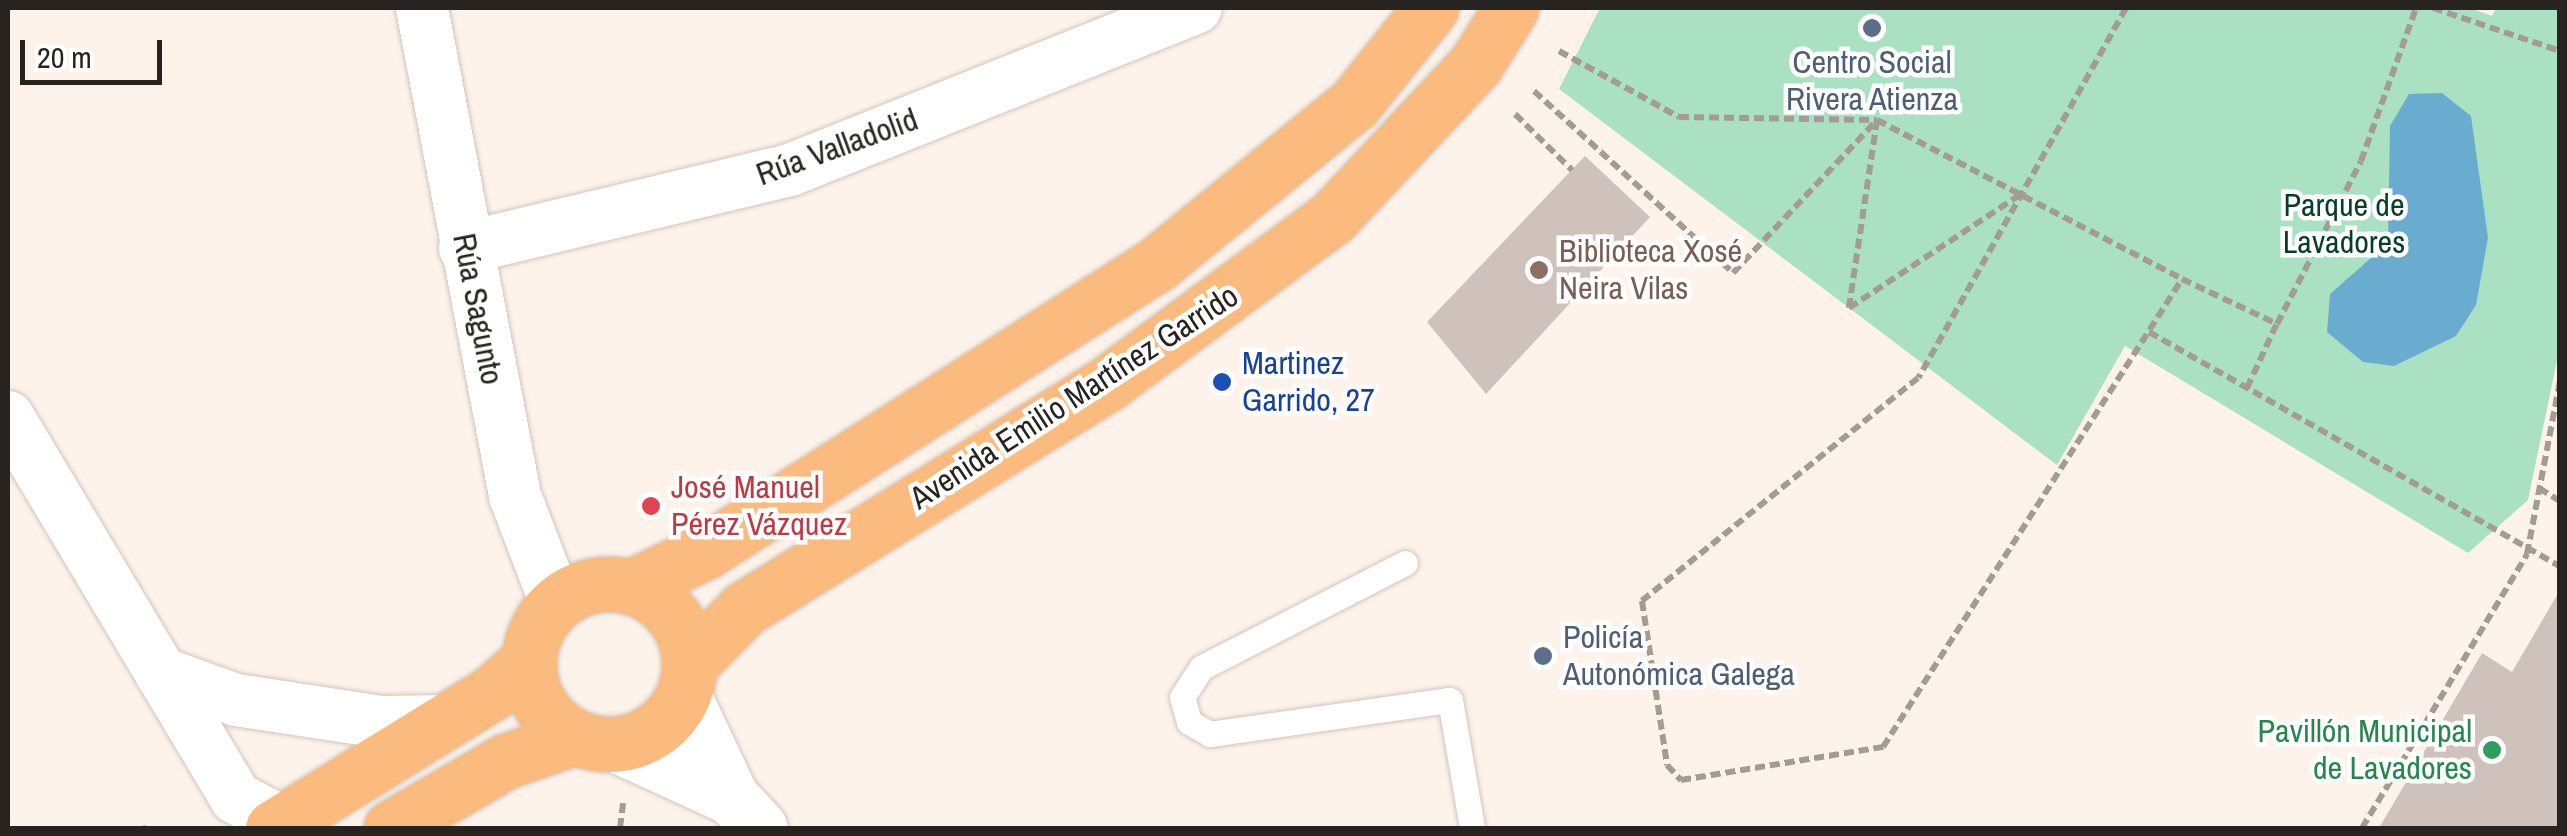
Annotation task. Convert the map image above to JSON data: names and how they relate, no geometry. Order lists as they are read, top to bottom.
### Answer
{
  "streets": {
    "main road": ["Avenida Emilio Martínez Garrido"],
    "street": ["Rúa Valladolid", "Rúa Sagunto"]
  },
  "crossings": [
    ["Rúa Valladolid", "Rúa Sagunto"],
    ["Rúa Sagunto", "Avenida Emilio Martínez Garrido"]
  ],
  "parks": ["Parque de Lavadores"],
  "places": [
    "Centro Social Rivera Atienza",
    "Biblioteca Xosé Neira Vilas",
    "Martinez Garrido, 27",
    "José Manuel Pérez Vázquez",
    "Policía Autonómica Galega",
    "Pavillón Municipal de Lavadores"
  ],
  "scale_bar": "20 m"
}
